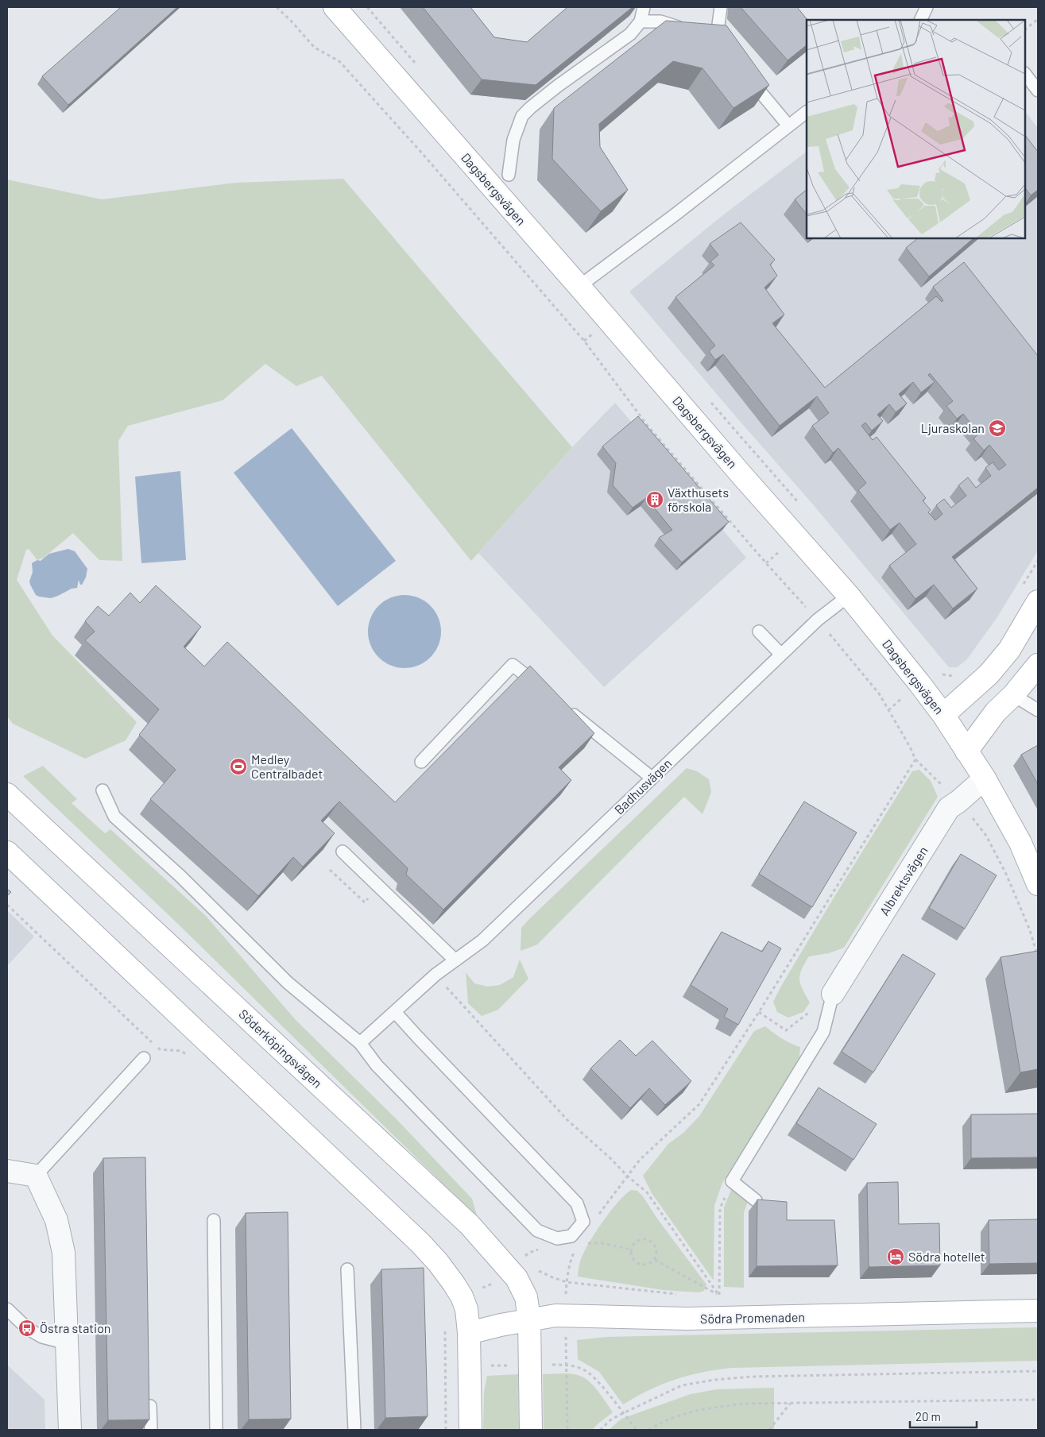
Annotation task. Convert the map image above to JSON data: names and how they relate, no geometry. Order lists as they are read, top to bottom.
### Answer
{
  "streets": {
    "main road": ["Dagsbergsvägen", "Söderköpingsvägen", "Södra Promenaden"],
    "street": ["Albrektsvägen"],
    "lane": ["Badhusvägen"]
  },
  "crossings": [
    ["Dagsbergsvägen", "Badhusvägen"],
    ["Dagsbergsvägen", "Albrektsvägen"],
    ["Söderköpingsvägen", "Södra Promenaden"]
  ],
  "places": {
    "school or university": ["Ljuraskolan"],
    "building": ["Växthusets förskola"],
    "sports": ["Medley Centralbadet"],
    "hotel": ["Södra hotellet"],
    "bus stop": ["Östra station"]
  },
  "scale_bar": "20 m"
}
